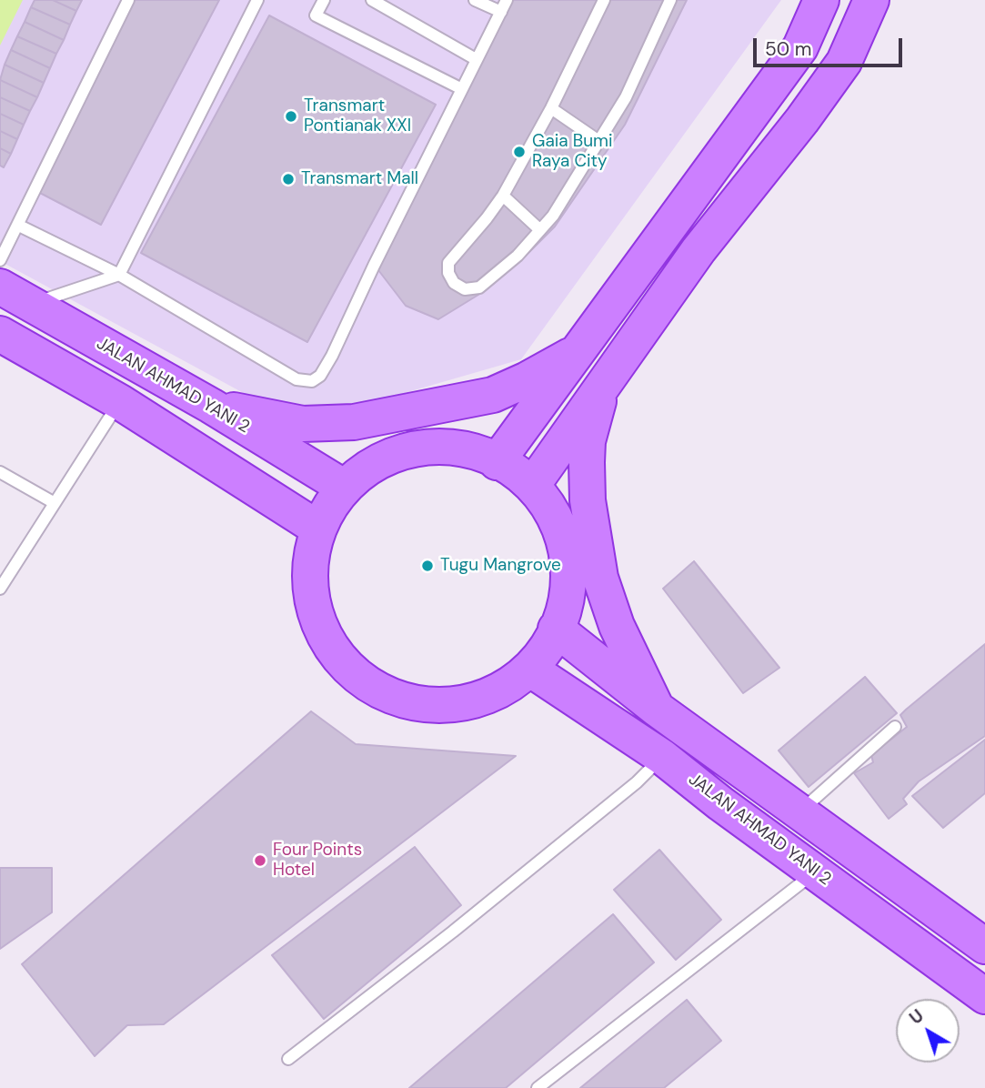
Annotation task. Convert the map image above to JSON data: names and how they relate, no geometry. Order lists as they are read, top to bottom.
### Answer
{
  "streets": {
    "highway": ["JALAN AHMAD YANI 2"]
  },
  "places": [
    "Transmart Pontianak XXI",
    "Gaia Bumi Raya City",
    "Transmart Mall",
    "Tugu Mangrove",
    "Four Points Hotel"
  ],
  "scale_bar": "50 m",
  "north": "top left"
}
